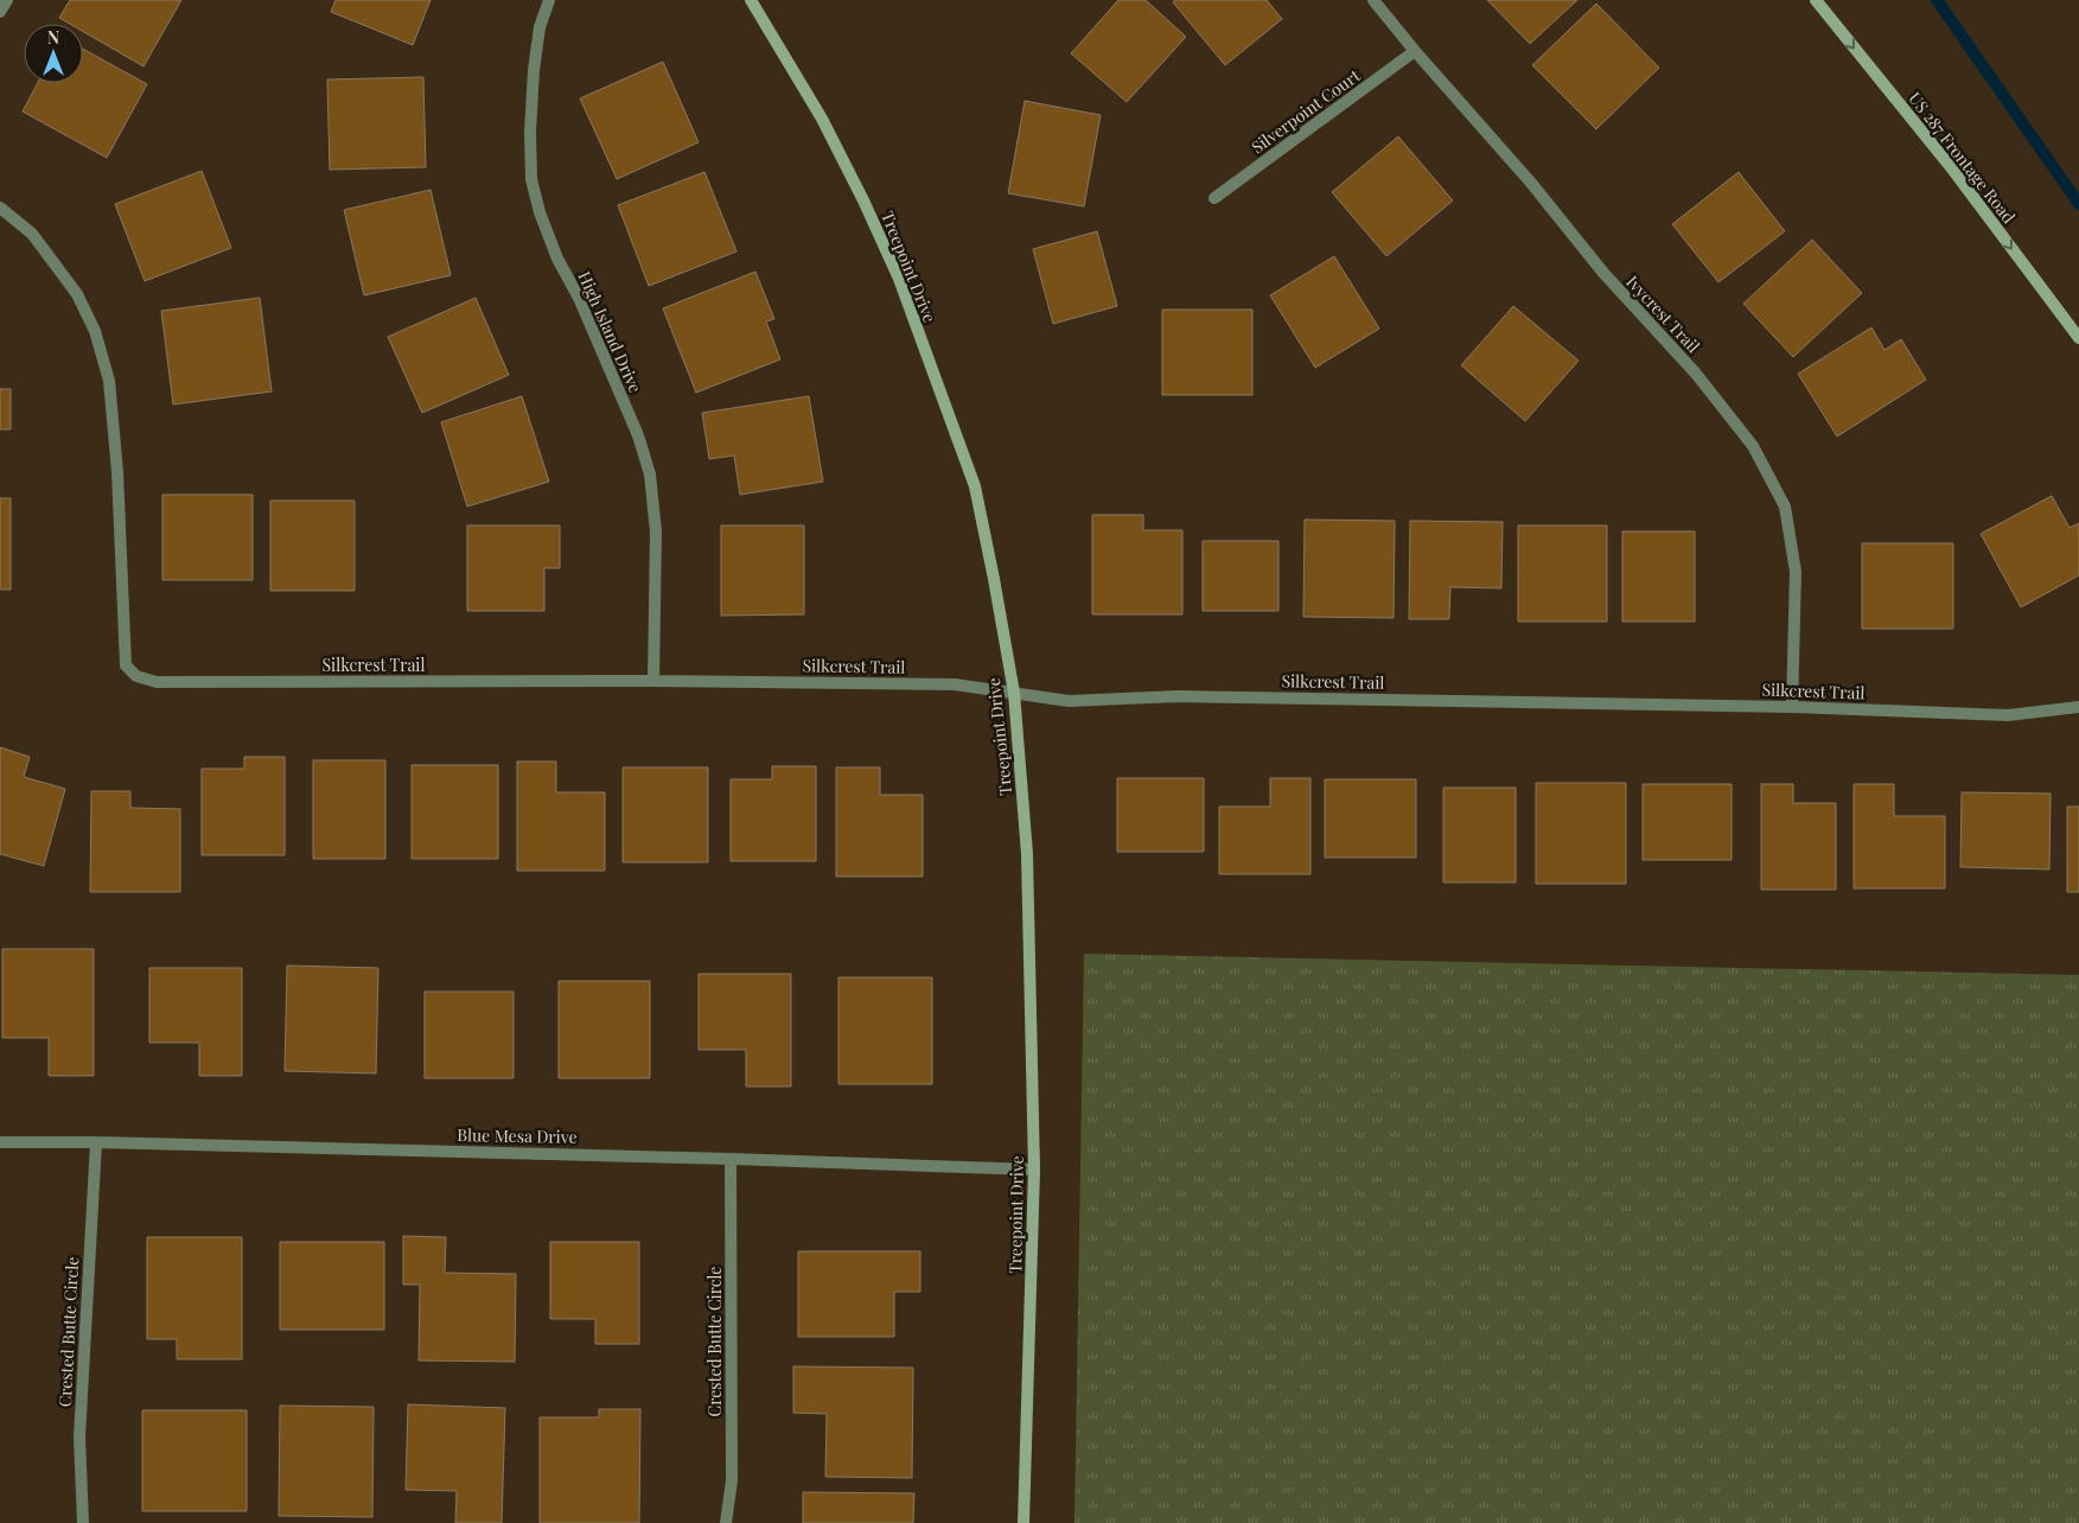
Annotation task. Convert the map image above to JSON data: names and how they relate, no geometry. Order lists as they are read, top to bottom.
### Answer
{
  "streets": {
    "street": [
      "Silverpoint Court",
      "US 287 Frontage Road",
      "Treepoint Drive",
      "Ivycrest Trail",
      "High Island Drive",
      "Silkcrest Trail",
      "Blue Mesa Drive",
      "Crested Butte Circle"
    ]
  },
  "crossings": [
    ["Silverpoint Court", "Ivycrest Trail"],
    ["Treepoint Drive", "Silkcrest Trail"],
    ["Treepoint Drive", "Blue Mesa Drive"],
    ["Ivycrest Trail", "Silkcrest Trail"],
    ["High Island Drive", "Silkcrest Trail"],
    ["Blue Mesa Drive", "Crested Butte Circle"]
  ],
  "one_way": ["US 287 Frontage Road"],
  "north": "top"
}
